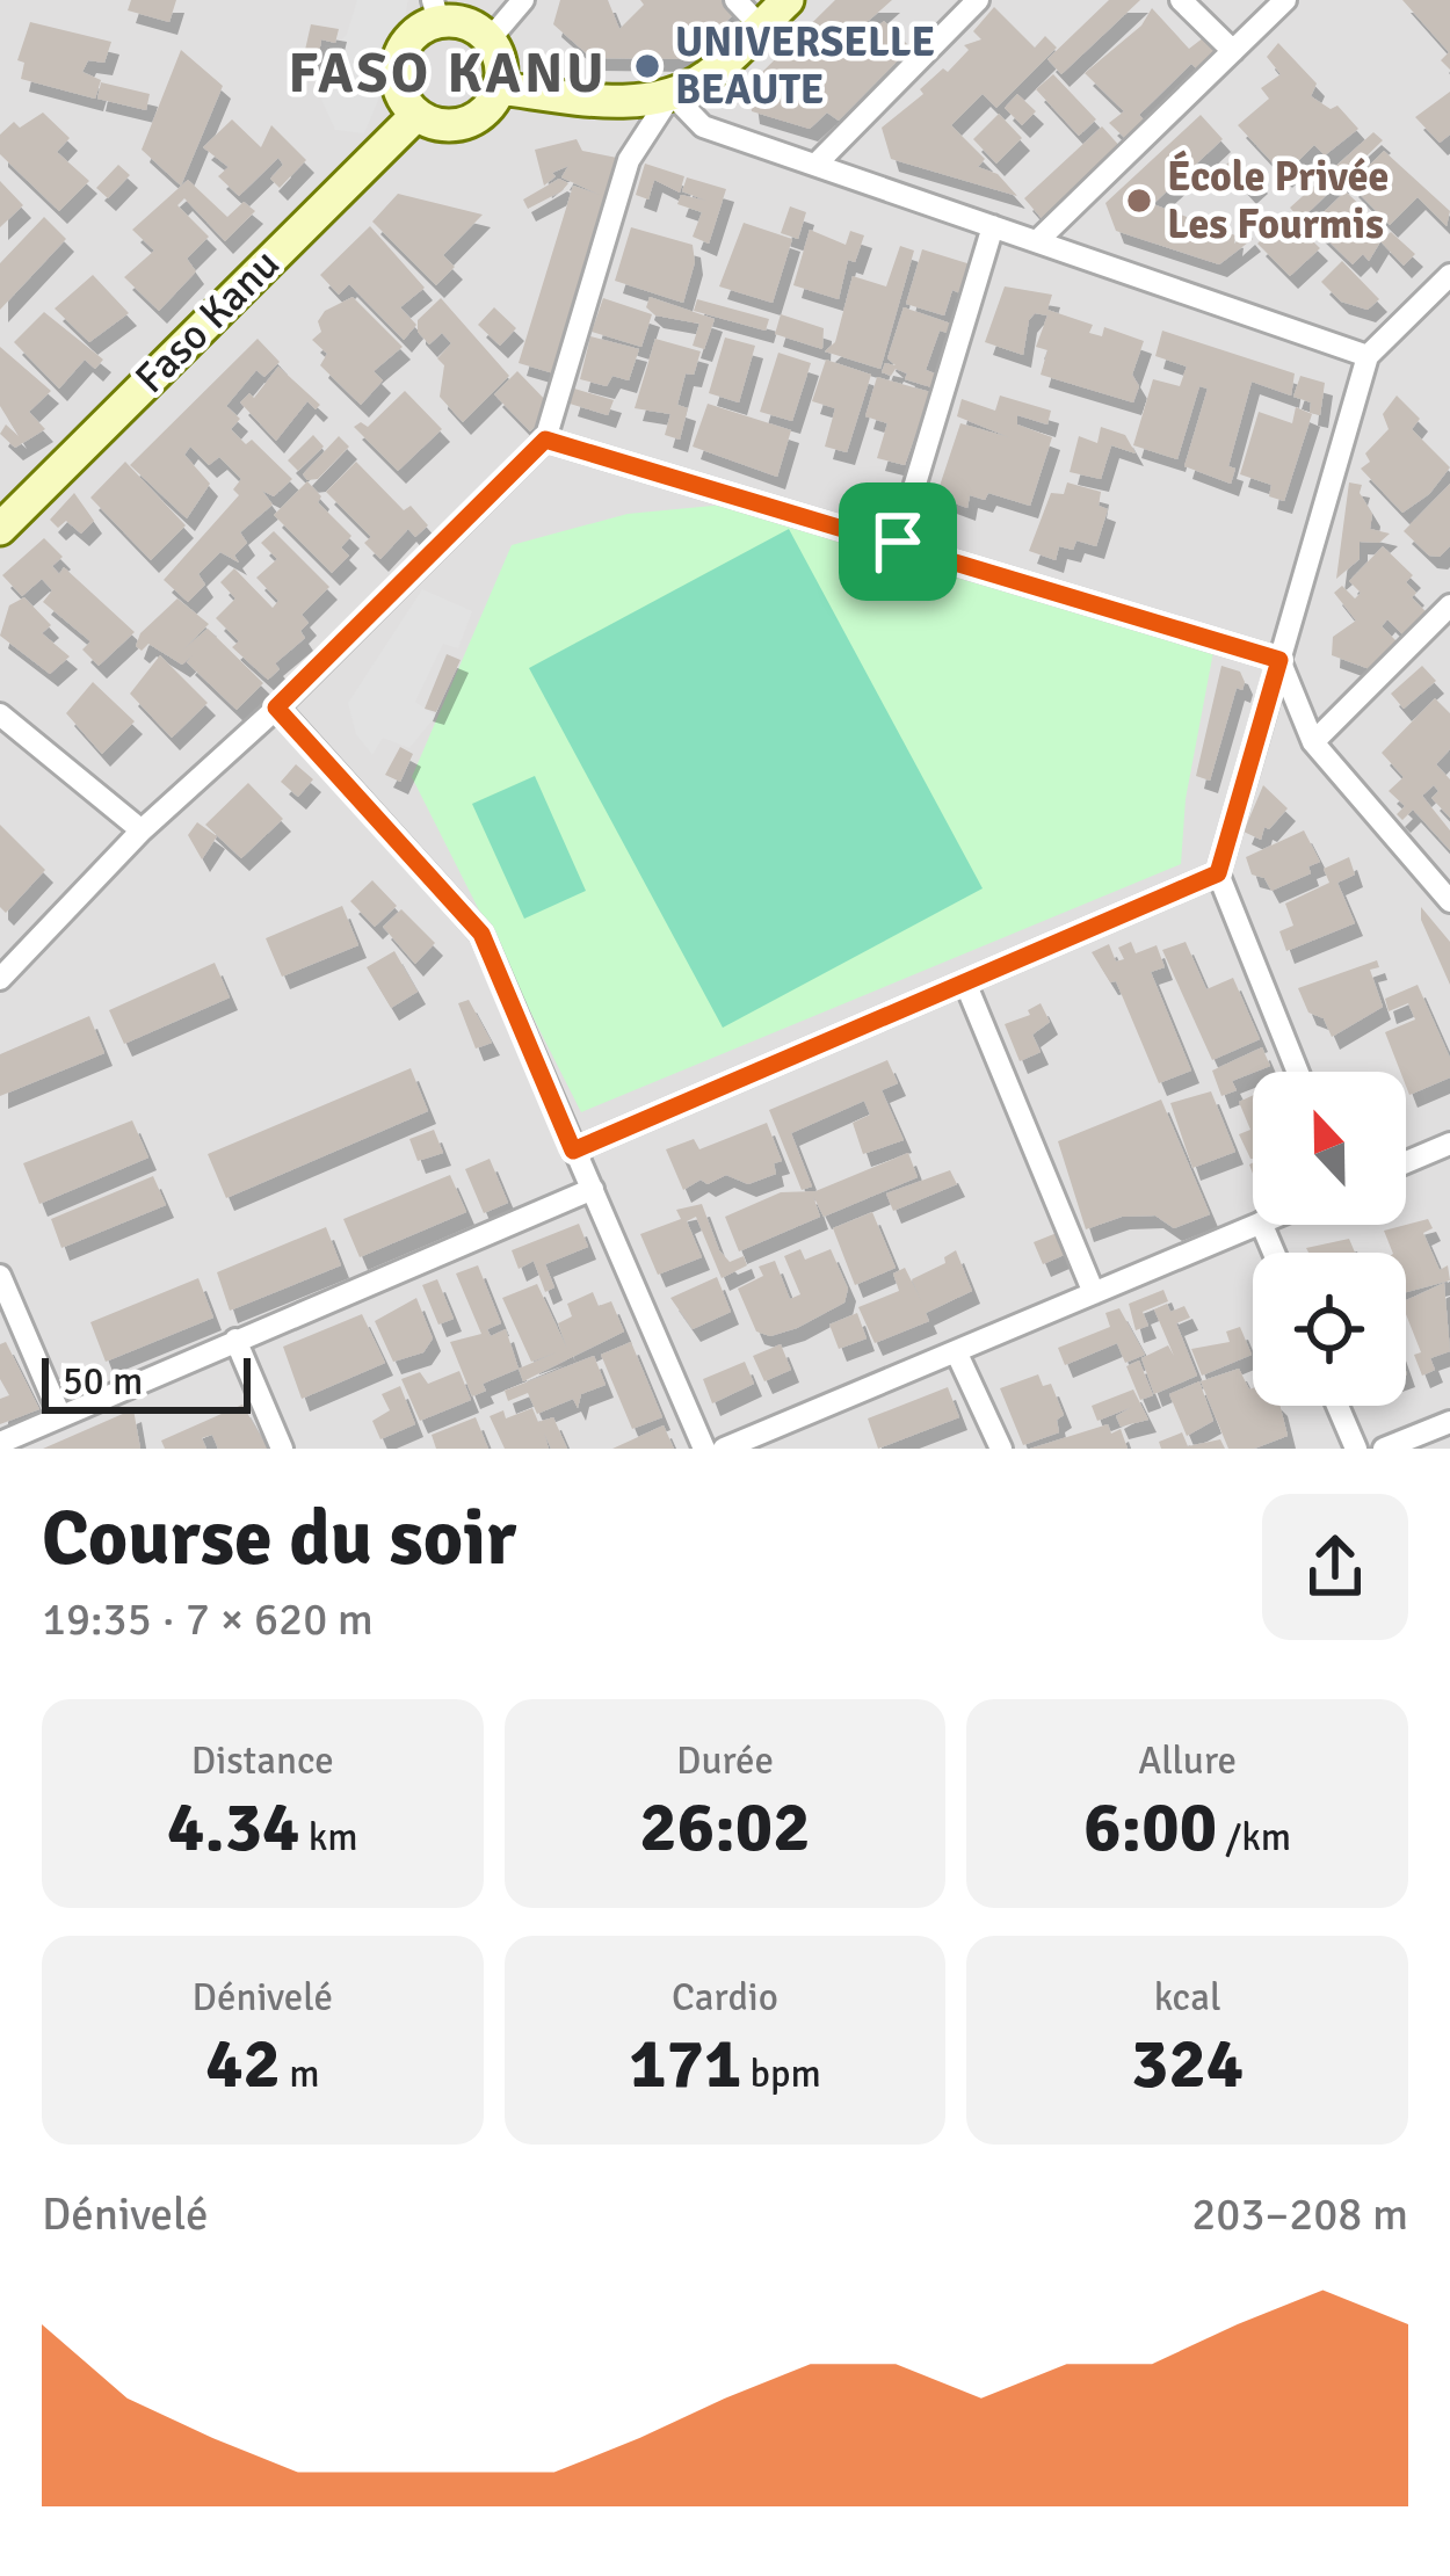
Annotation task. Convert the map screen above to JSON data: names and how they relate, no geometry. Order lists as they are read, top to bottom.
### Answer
{
  "streets": {
    "main road": ["Faso Kanu"]
  },
  "districts": ["FASO KANU"],
  "places": ["UNIVERSELLE BEAUTE", "École Privée Les Fourmis"],
  "scale_bar": "50 m",
  "north": "top",
  "page": {
    "scale": "50 m",
    "heading": ["Course du soir", "19:35 · 7 × 620 m"],
    "stats": [
      ["Distance", "4.34 km"],
      ["Durée", "26:02"],
      ["Allure", "6:00 /km"],
      ["Dénivelé", "42 m"],
      ["Cardio", "171 bpm"],
      ["kcal", "324"]
    ],
    "chart": ["Dénivelé", "203–208 m"]
  }
}
